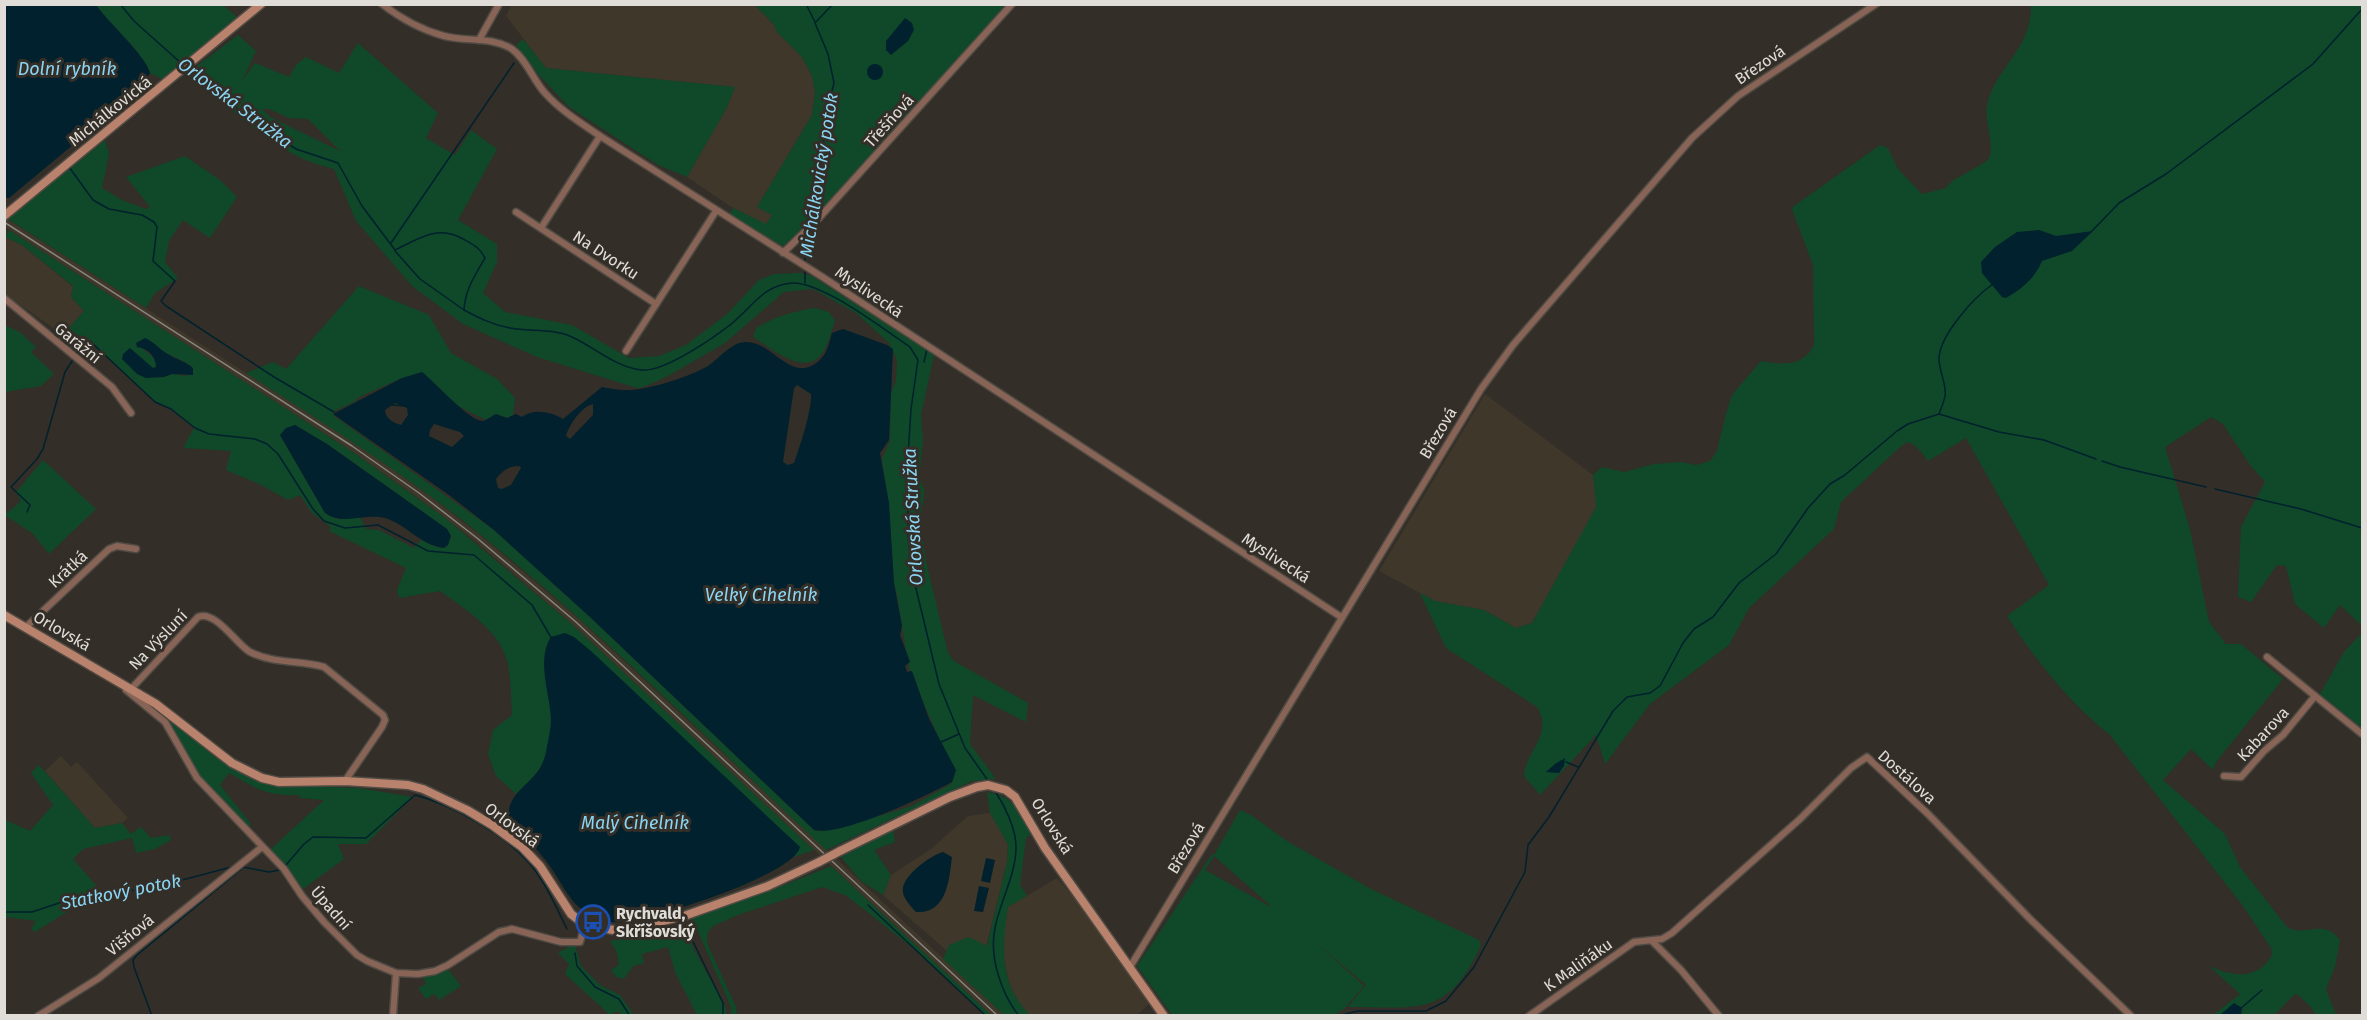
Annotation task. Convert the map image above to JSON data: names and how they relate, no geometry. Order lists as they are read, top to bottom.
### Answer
{
  "streets": {
    "main road": ["Michálkovická", "Orlovská"],
    "street": [
      "Březová",
      "Třešňová",
      "Na Dvorku",
      "Myslivecká",
      "Garážní",
      "Krátká",
      "Na Výsluní",
      "Kabarova",
      "Dostálova",
      "Úpadní",
      "Višňová",
      "K Maliňáku"
    ]
  },
  "crossings": [
    ["Březová", "Myslivecká"],
    ["Březová", "Orlovská"],
    ["Třešňová", "Myslivecká"],
    ["Krátká", "Orlovská"],
    ["Orlovská", "Na Výsluní"],
    ["Orlovská", "Úpadní"],
    ["Dostálova", "K Maliňáku"],
    ["Úpadní", "Višňová"]
  ],
  "water": [
    "Dolní rybník",
    "Orlovská Stružka",
    "Michálkovický potok",
    "Velký Cihelník",
    "Malý Cihelník",
    "Statkový potok"
  ],
  "places": {
    "bus stop": ["Rychvald, Skříšovský"]
  }
}
